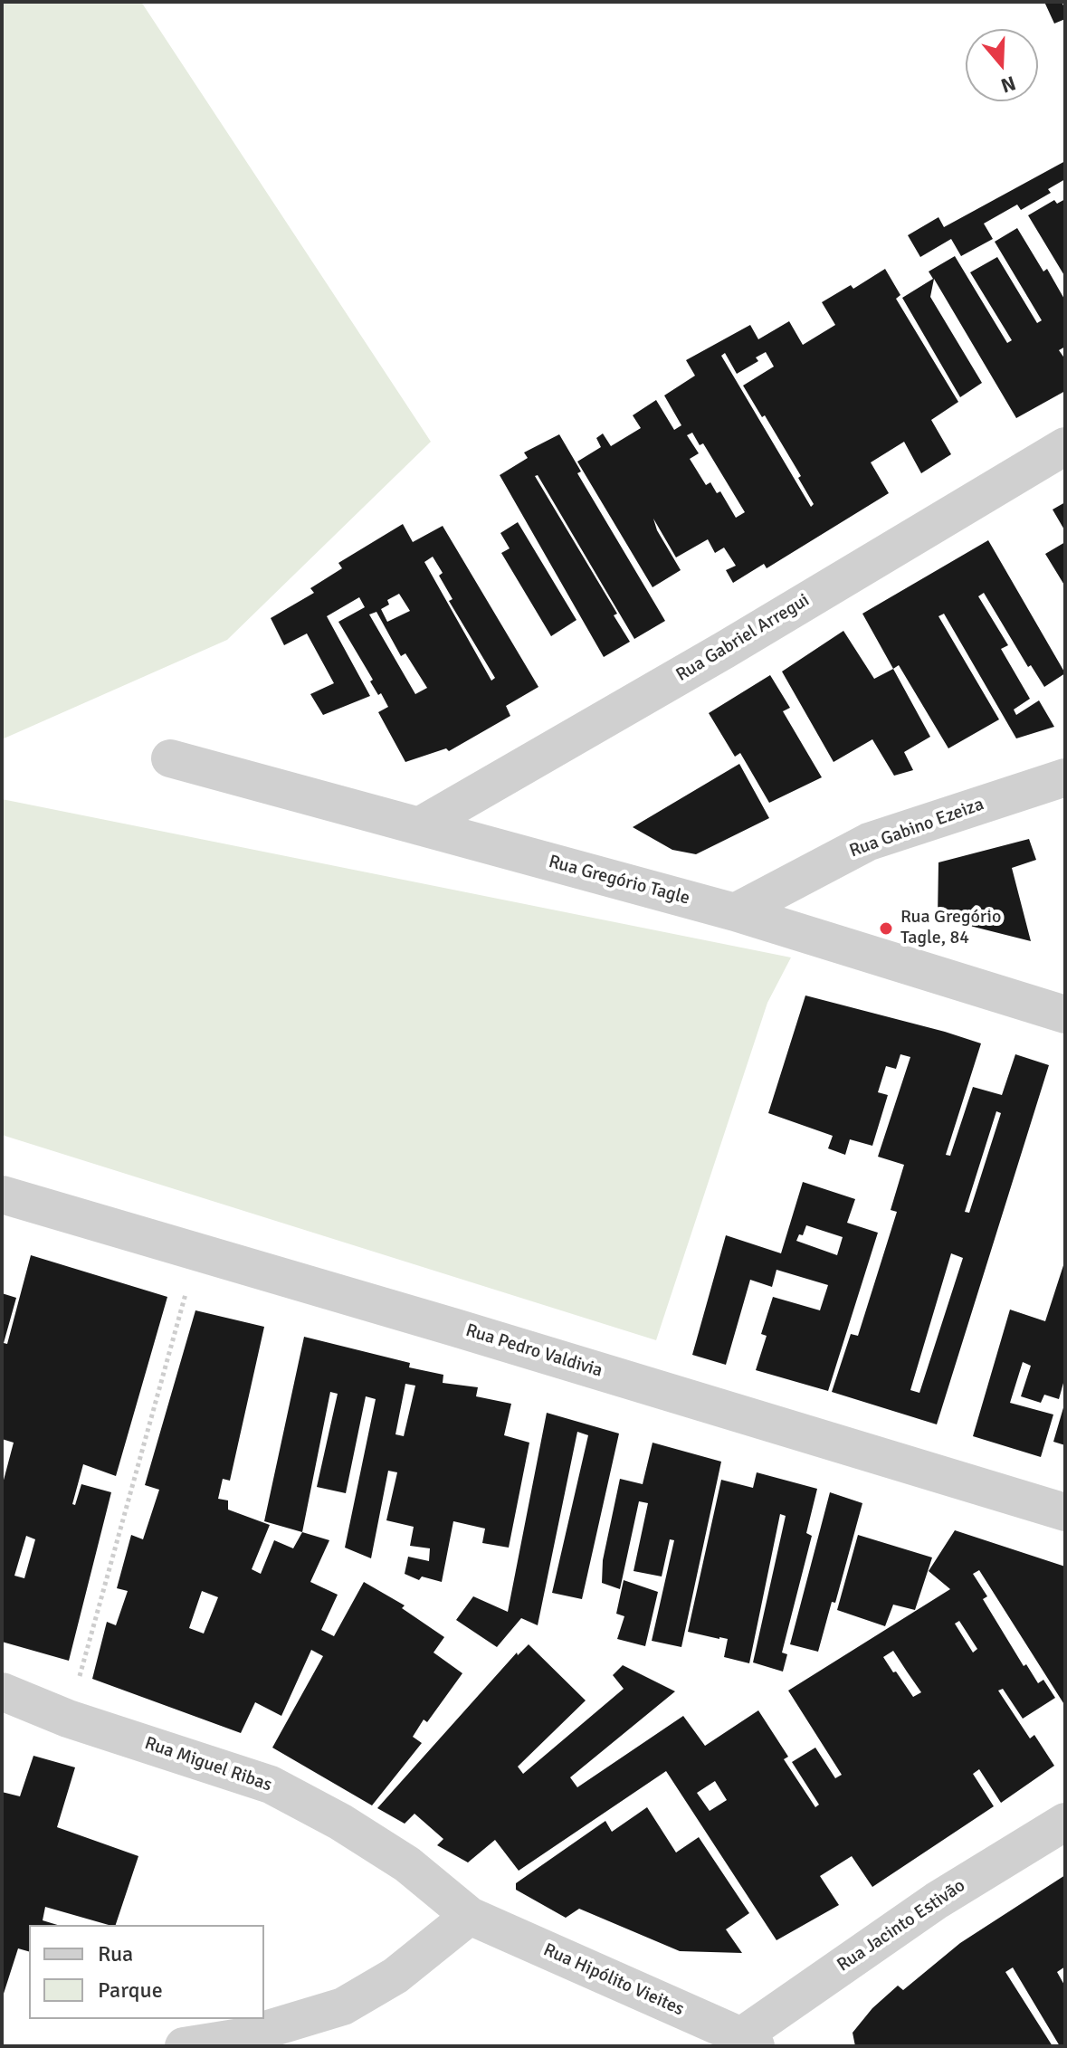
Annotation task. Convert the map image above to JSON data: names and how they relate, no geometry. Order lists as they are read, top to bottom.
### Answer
{
  "streets": {
    "street": [
      "Rua Gabriel Arregui",
      "Rua Gabino Ezeiza",
      "Rua Gregório Tagle",
      "Rua Pedro Valdivia",
      "Rua Miguel Ribas",
      "Rua Jacinto Estivão",
      "Rua Hipólito Vieites"
    ]
  },
  "crossings": [
    ["Rua Gabriel Arregui", "Rua Gregório Tagle"],
    ["Rua Gabino Ezeiza", "Rua Gregório Tagle"],
    ["Rua Miguel Ribas", "Rua Hipólito Vieites"],
    ["Rua Jacinto Estivão", "Rua Hipólito Vieites"]
  ],
  "places": ["Rua Gregório Tagle, 84"],
  "legend": ["Rua", "Parque"],
  "north": "bottom"
}
